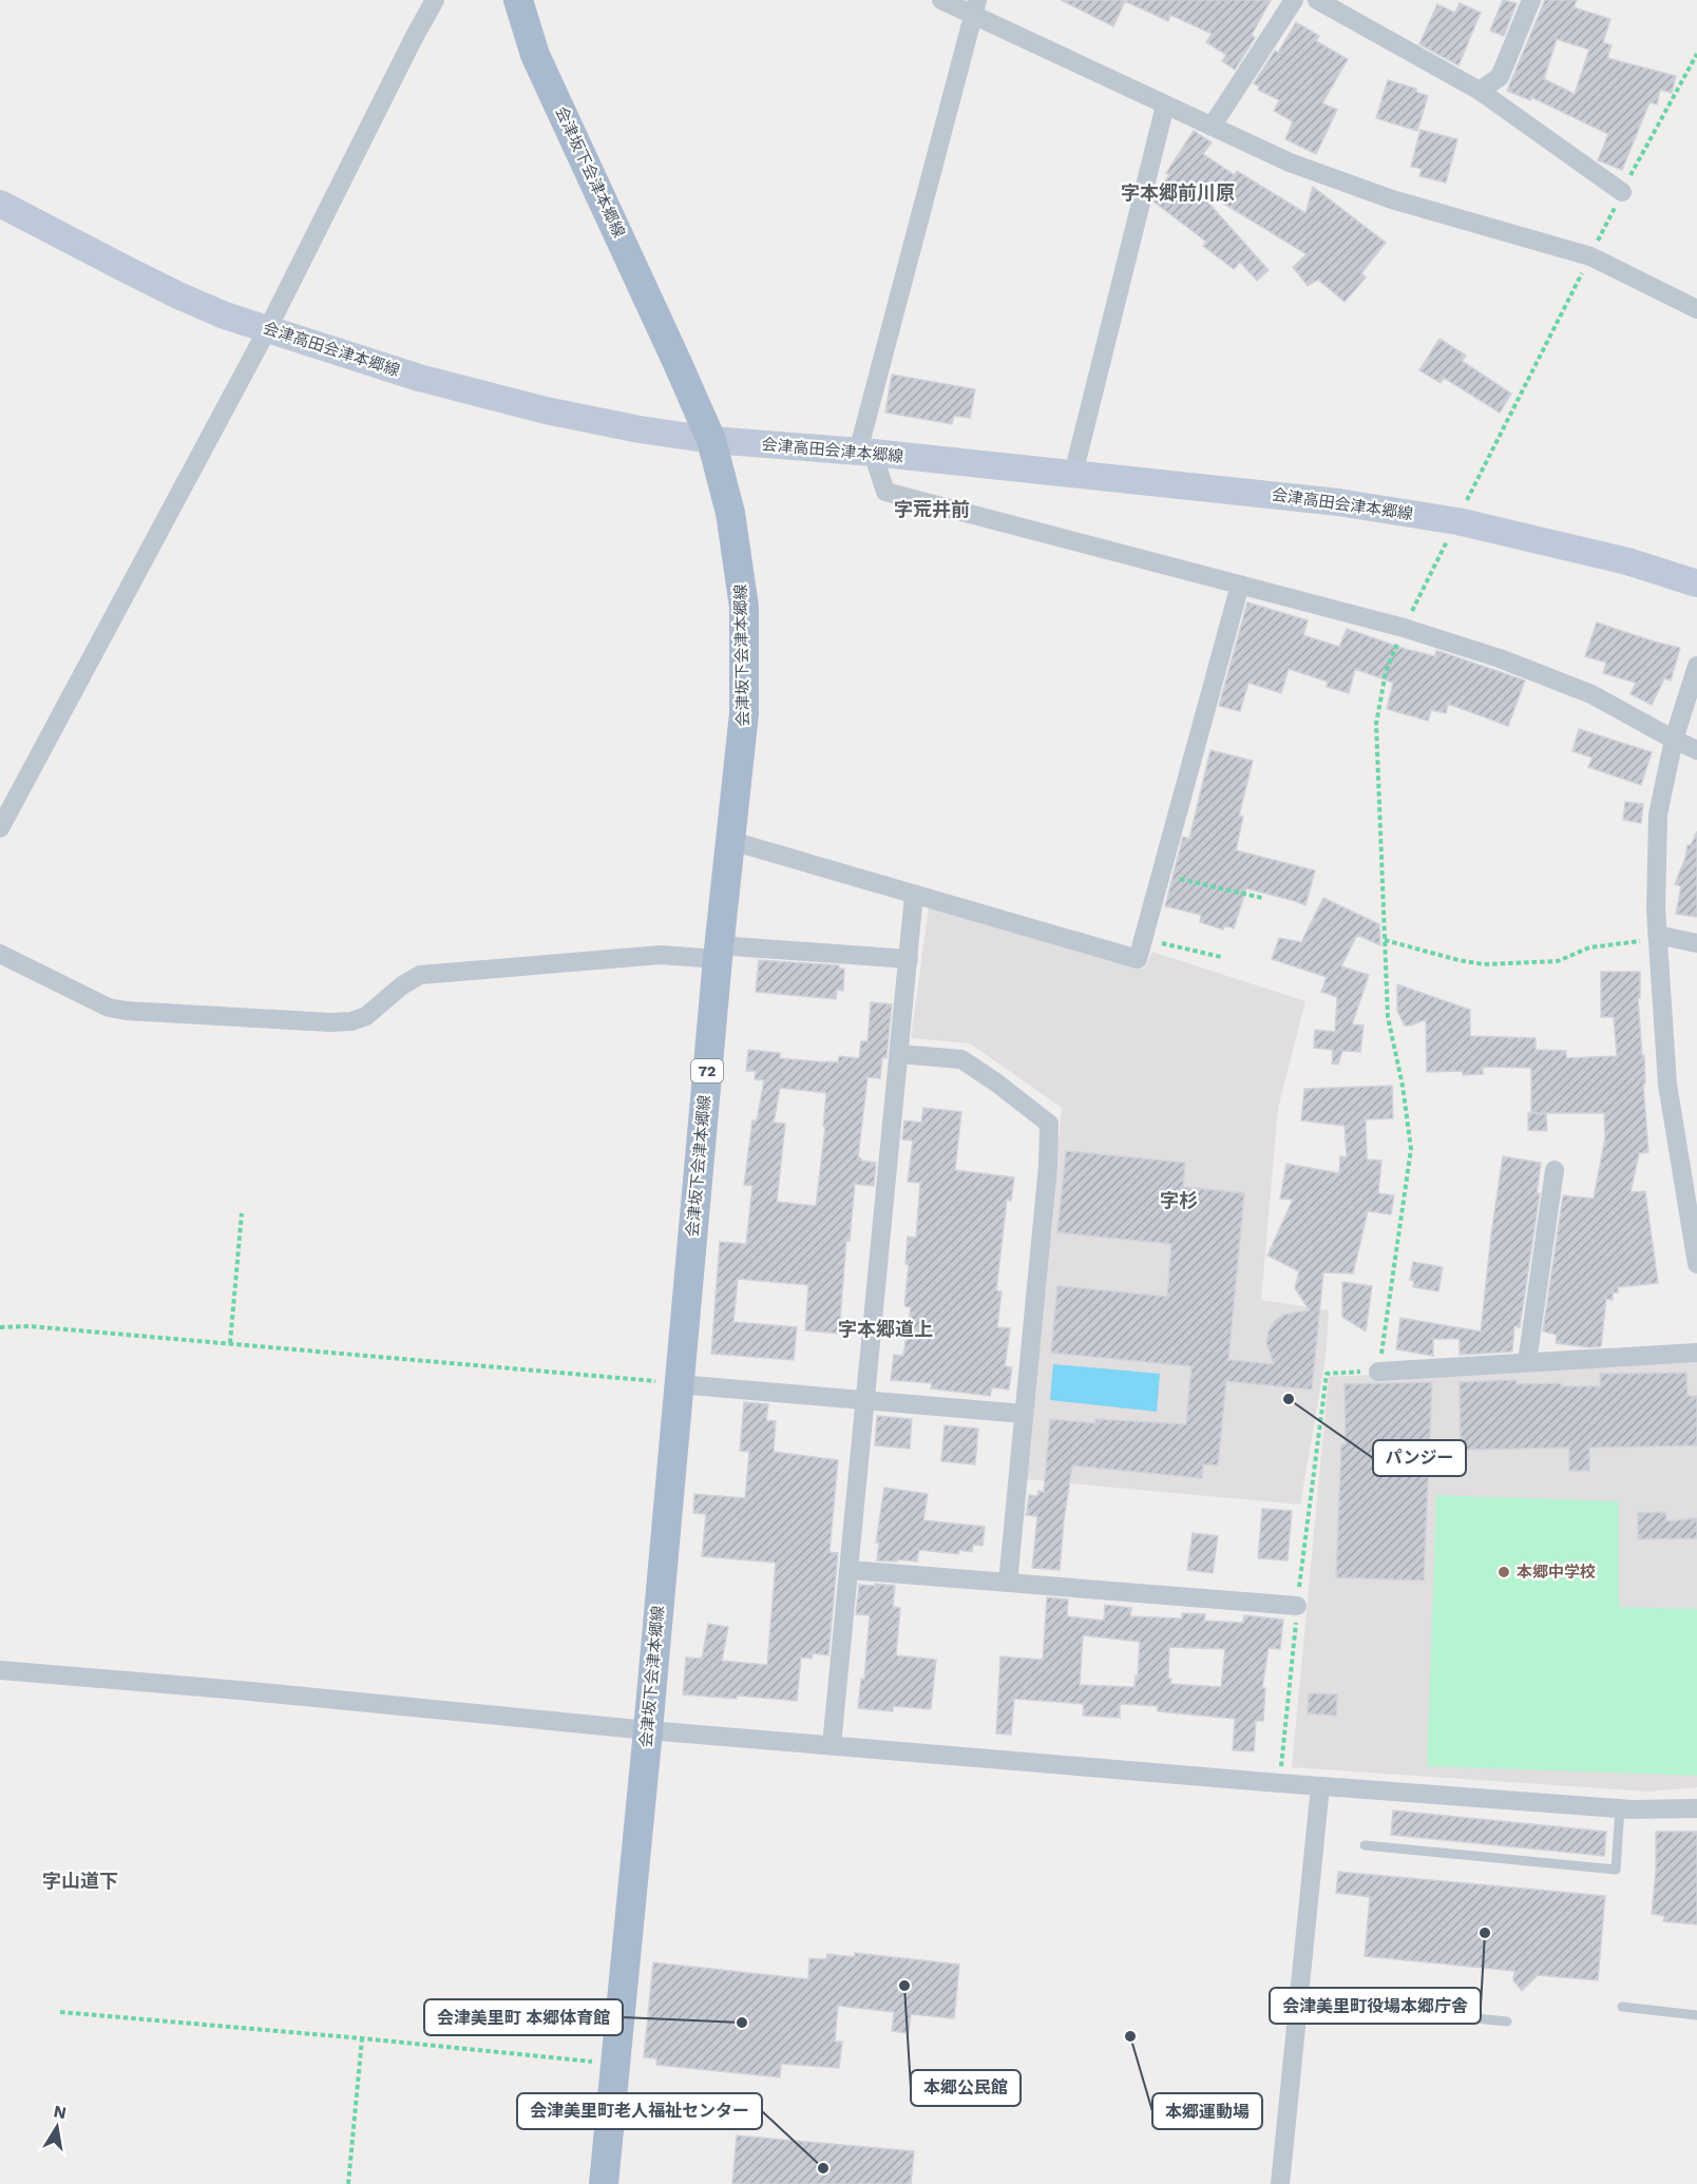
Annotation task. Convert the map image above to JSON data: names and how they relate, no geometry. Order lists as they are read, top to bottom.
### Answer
{
  "streets": {
    "main road": ["会津坂下会津本郷線", "会津高田会津本郷線", "72"]
  },
  "crossings": [
    ["会津坂下会津本郷線", "会津高田会津本郷線"]
  ],
  "districts": [
    "字本郷前川原",
    "字荒井前",
    "字杉",
    "字本郷道上",
    "字山道下"
  ],
  "places": [
    "パンジー",
    "本郷中学校",
    "会津美里町役場本郷庁舎",
    "本郷公民館",
    "会津美里町 本郷体育館",
    "本郷運動場",
    "会津美里町老人福祉センター"
  ],
  "north": "top"
}
